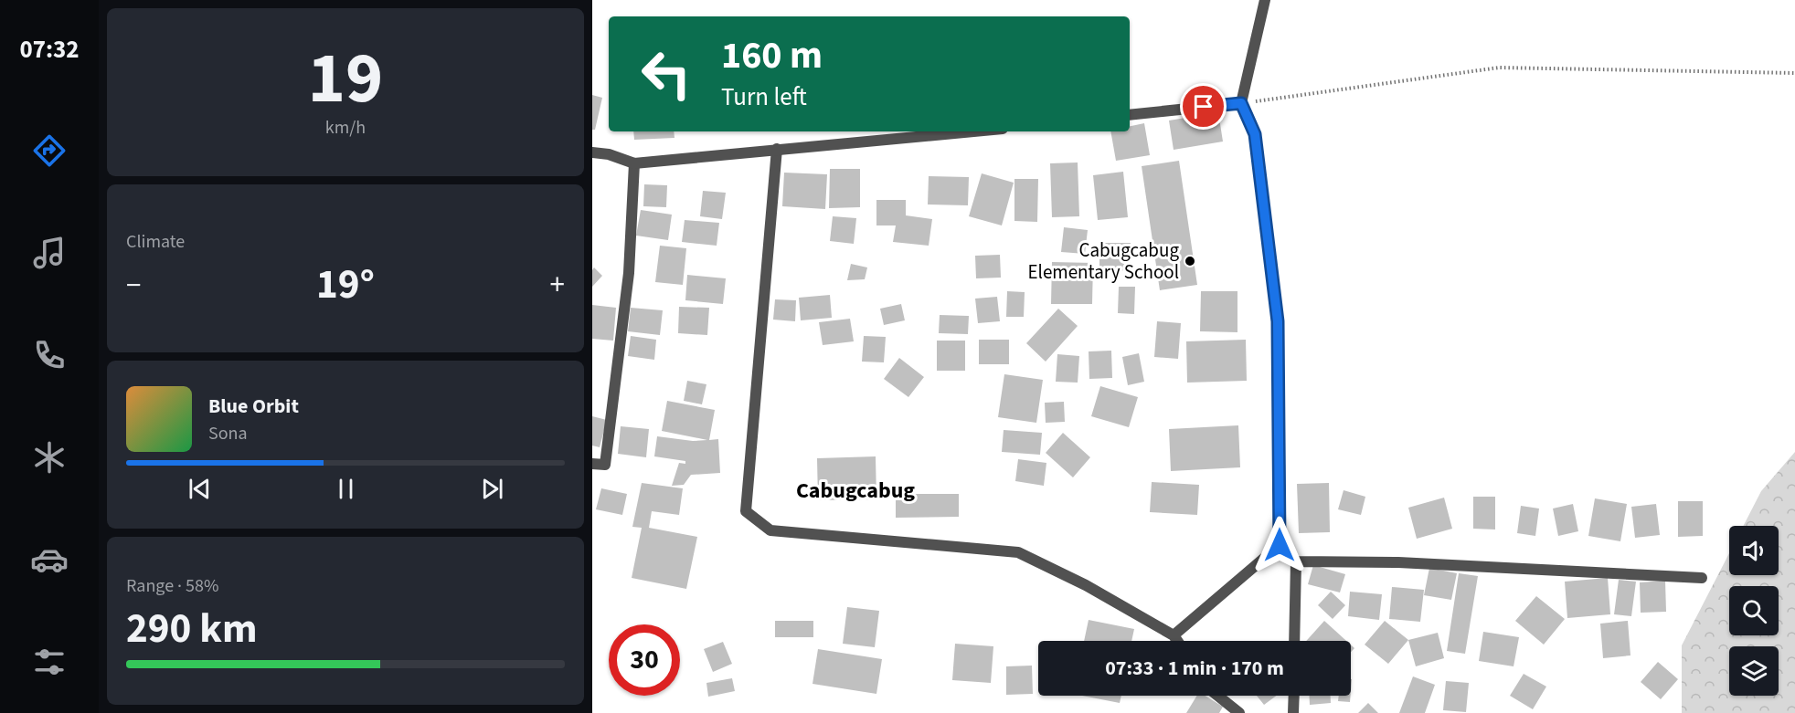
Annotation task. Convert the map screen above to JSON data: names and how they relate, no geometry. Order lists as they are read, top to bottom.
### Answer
{
  "districts": ["Cabugcabug"],
  "places": ["Cabugcabug Elementary School"],
  "page": {
    "tabs": "07:32",
    "tile": [
      ["19", "km/h"],
      "Climate",
      ["Range · 58%", "290 km"]
    ],
    "turn": ["160 m", "Turn left"],
    "heat": ["−", "19°", "+"],
    "song": ["Blue Orbit", "Sona"],
    "limit": "30",
    "trip": "07:33 · 1 min · 170 m"
  }
}
